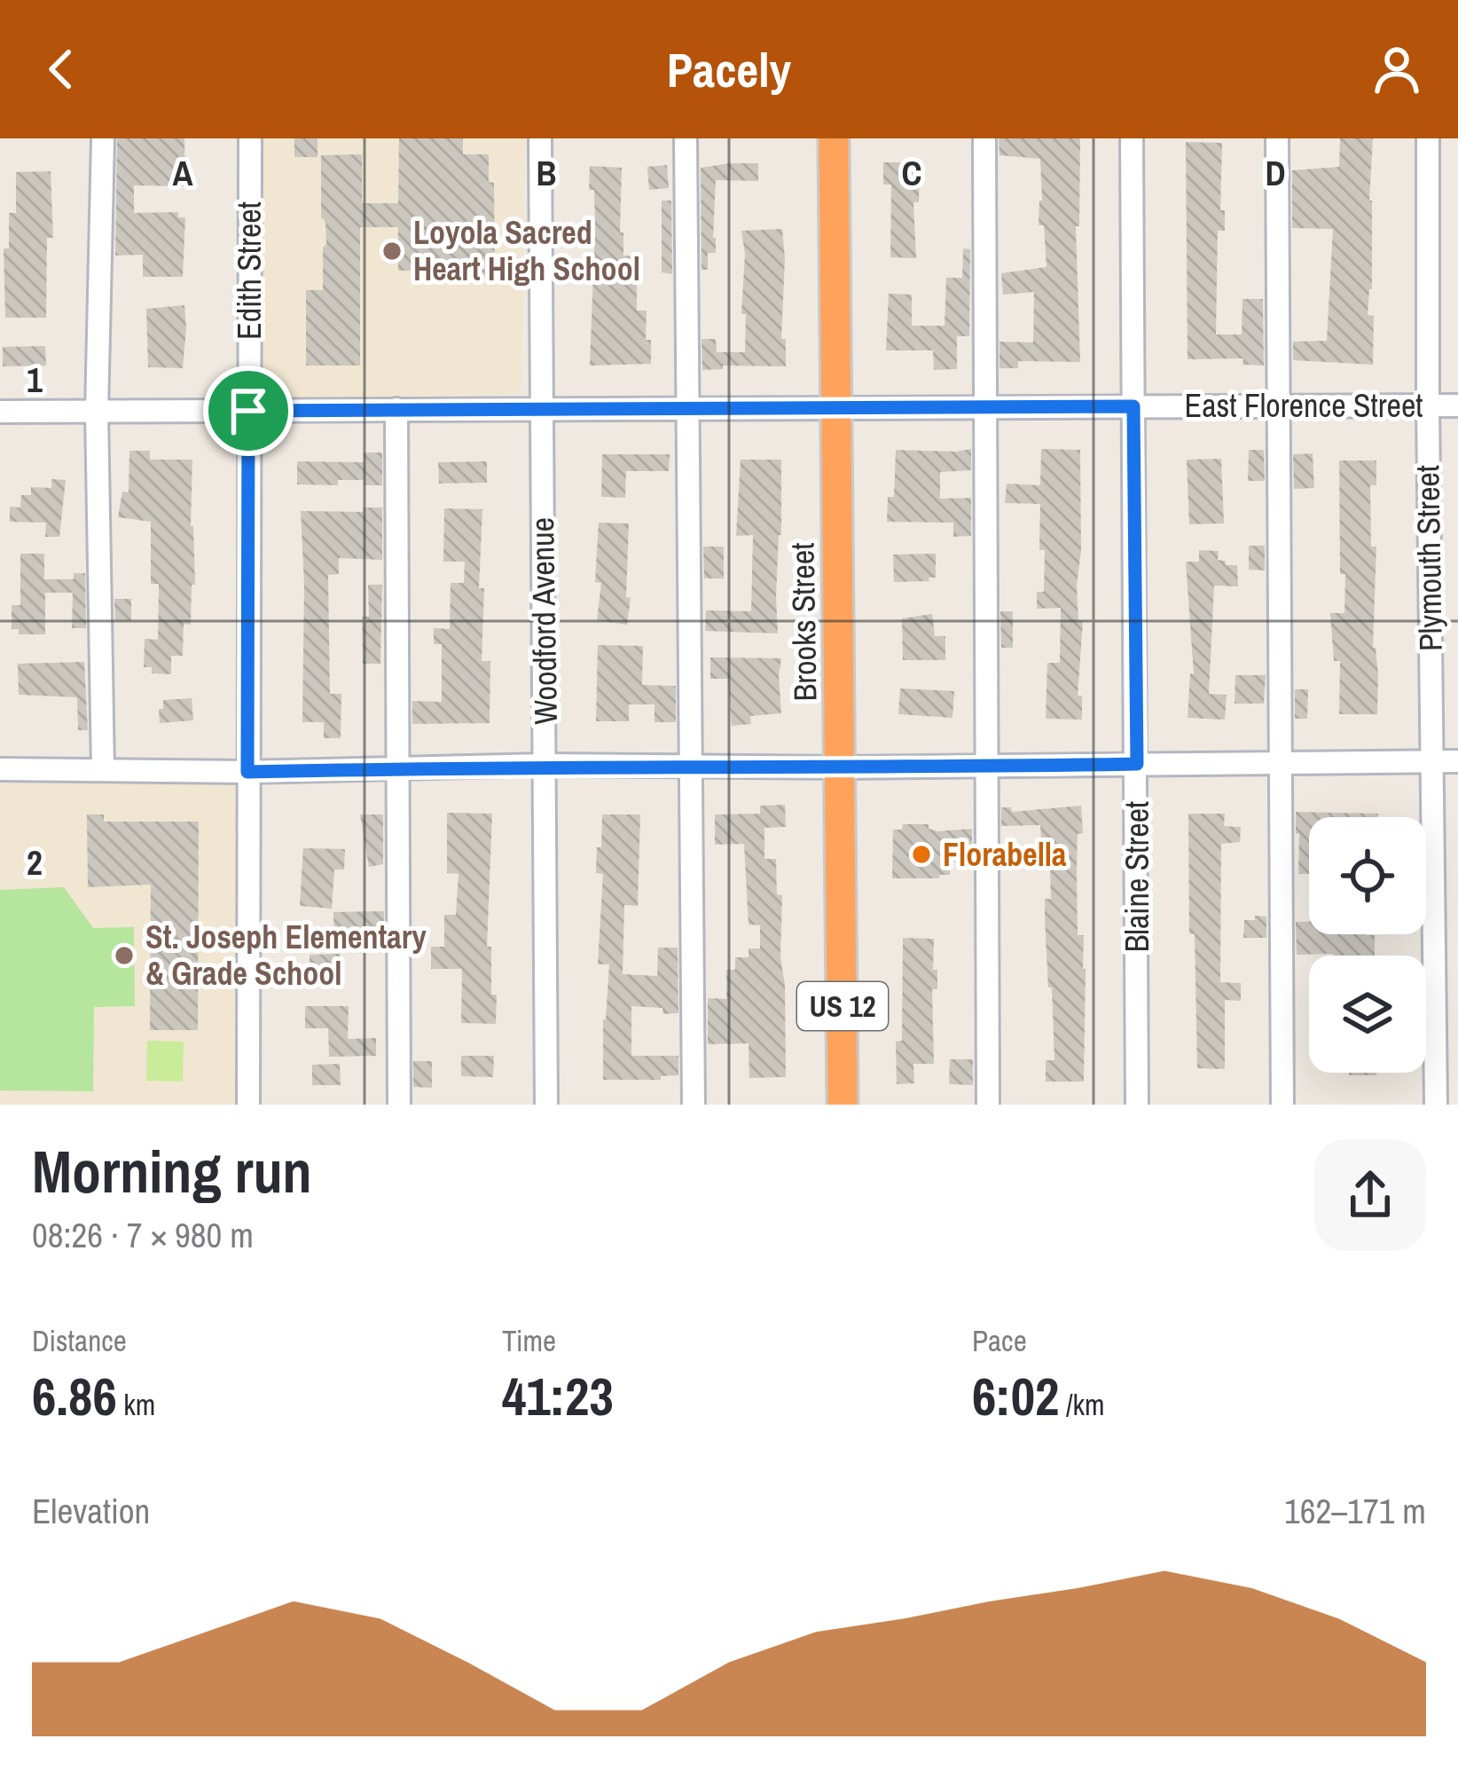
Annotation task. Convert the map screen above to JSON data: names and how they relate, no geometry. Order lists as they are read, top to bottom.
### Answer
{
  "streets": {
    "highway": ["Brooks Street", "US 12"],
    "street": [
      "Edith Street",
      "East Florence Street",
      "Plymouth Street",
      "Woodford Avenue",
      "Blaine Street"
    ]
  },
  "crossings": [
    ["Edith Street", "East Florence Street"],
    ["East Florence Street", "Plymouth Street"],
    ["East Florence Street", "Woodford Avenue"],
    ["East Florence Street", "Brooks Street"],
    ["East Florence Street", "Blaine Street"]
  ],
  "places": ["Loyola Sacred Heart High School", "Florabella", "St. Joseph Elementary & Grade School"],
  "page": {
    "header": "Pacely",
    "heading": ["Morning run", "08:26 · 7 × 980 m"],
    "stats": [
      ["Distance", "6.86 km"],
      ["Time", "41:23"],
      ["Pace", "6:02 /km"]
    ],
    "chart": ["Elevation", "162–171 m"]
  },
  "grid": {
    "columns": [
      "A",
      "B",
      "C",
      "D"
    ],
    "rows": ["1", "2"]
  }
}
